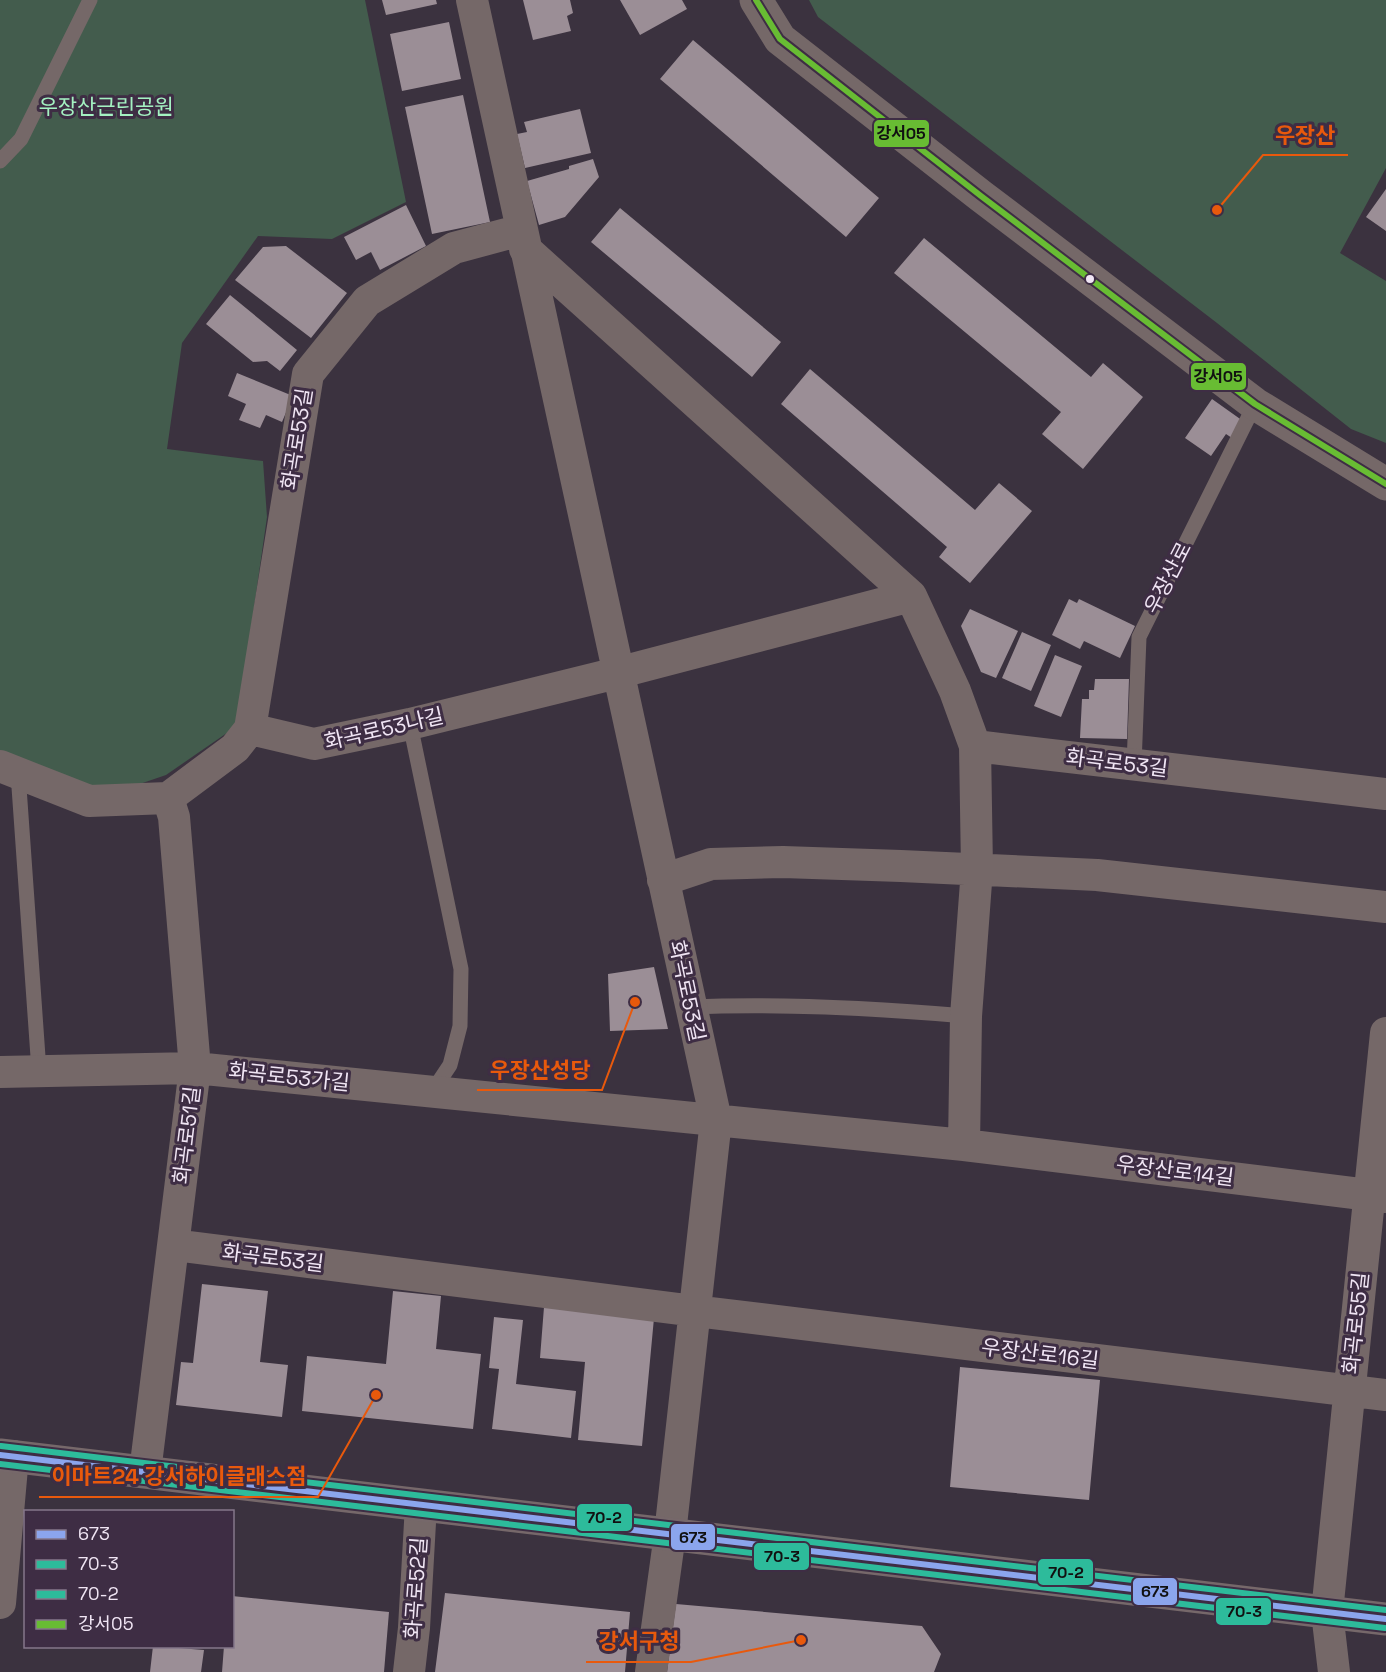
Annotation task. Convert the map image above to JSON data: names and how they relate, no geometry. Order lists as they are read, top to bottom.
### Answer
{
  "streets": {
    "street": [
      "화곡로53길",
      "화곡로53나길",
      "화곡로53가길",
      "화곡로51길",
      "우장산로14길",
      "화곡로55길",
      "우장산로16길",
      "화곡로52길"
    ],
    "lane": ["우장산로"]
  },
  "crossings": [
    ["화곡로53길", "우장산로"],
    ["화곡로53길", "화곡로53나길"],
    ["화곡로53길", "화곡로53가길"],
    ["화곡로53길", "화곡로51길"],
    ["화곡로53길", "우장산로14길"],
    ["화곡로53길", "우장산로16길"],
    ["화곡로53가길", "화곡로51길"],
    ["화곡로53가길", "우장산로14길"],
    ["우장산로14길", "화곡로55길"],
    ["화곡로55길", "우장산로16길"]
  ],
  "parks": ["우장산근린공원"],
  "places": [
    "우장산",
    "우장산성당",
    "이마트24 강서하이클래스점",
    "강서구청"
  ],
  "lines": [
    "transit line 강서05",
    "transit line 70-2",
    "transit line 673",
    "transit line 70-3"
  ],
  "legend": [
    "673",
    "70-3",
    "70-2",
    "강서05"
  ]
}
